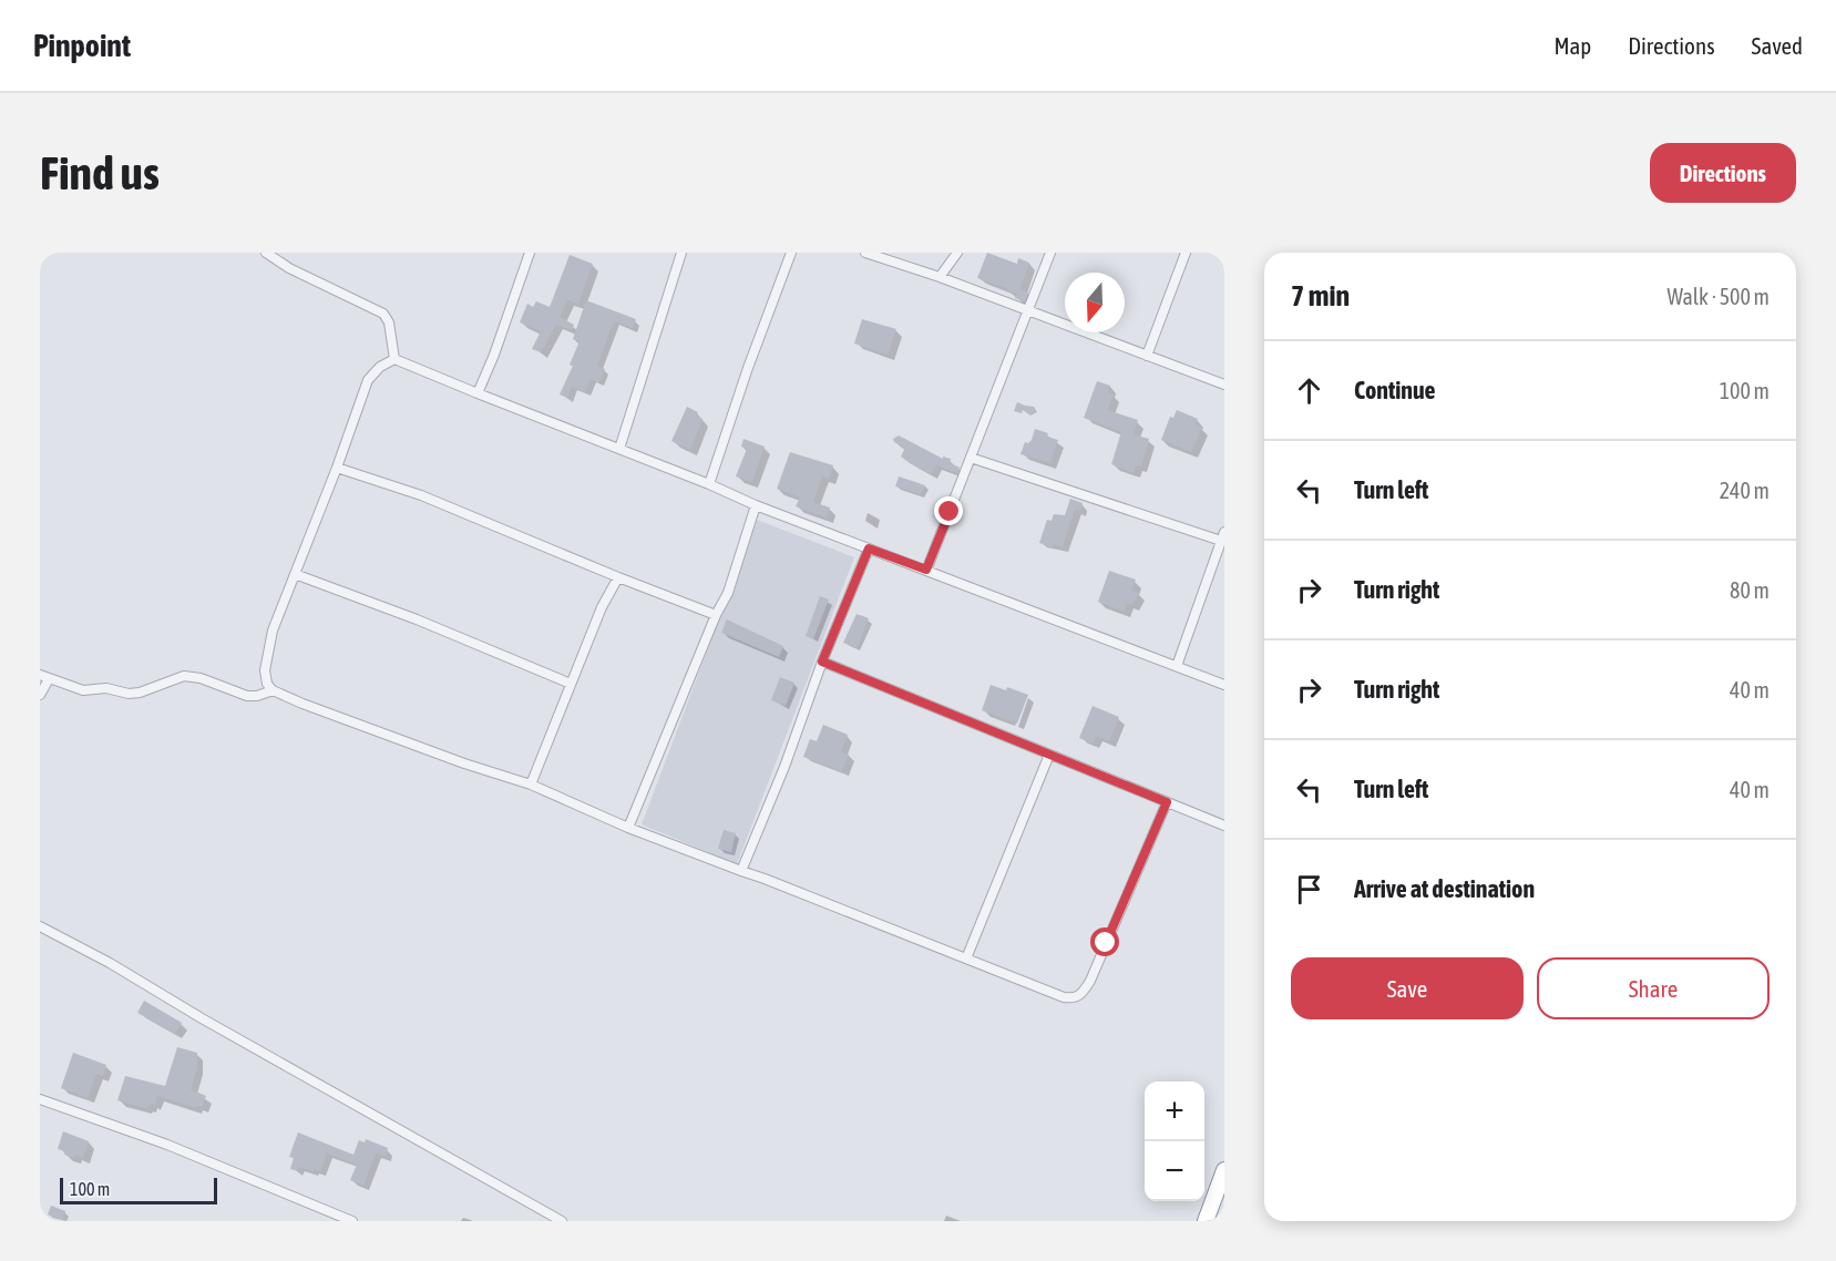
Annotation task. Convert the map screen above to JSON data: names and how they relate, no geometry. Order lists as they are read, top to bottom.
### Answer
{
  "scale_bar": "100 m",
  "north": "bottom",
  "page": {
    "header": "Pinpoint",
    "nav": ["Map", "Directions", "Saved"],
    "buttons": [
      "Directions",
      ["Save", "Share"]
    ],
    "title": "Find us",
    "heading": ["7 min", "Walk · 500 m"],
    "list": [
      ["Continue", "100 m"],
      ["Turn left", "240 m"],
      ["Turn right", "80 m"],
      ["Turn right", "40 m"],
      ["Turn left", "40 m"],
      "Arrive at destination"
    ],
    "map_buttons": ["+", "−"],
    "scale": "100 m"
  }
}
